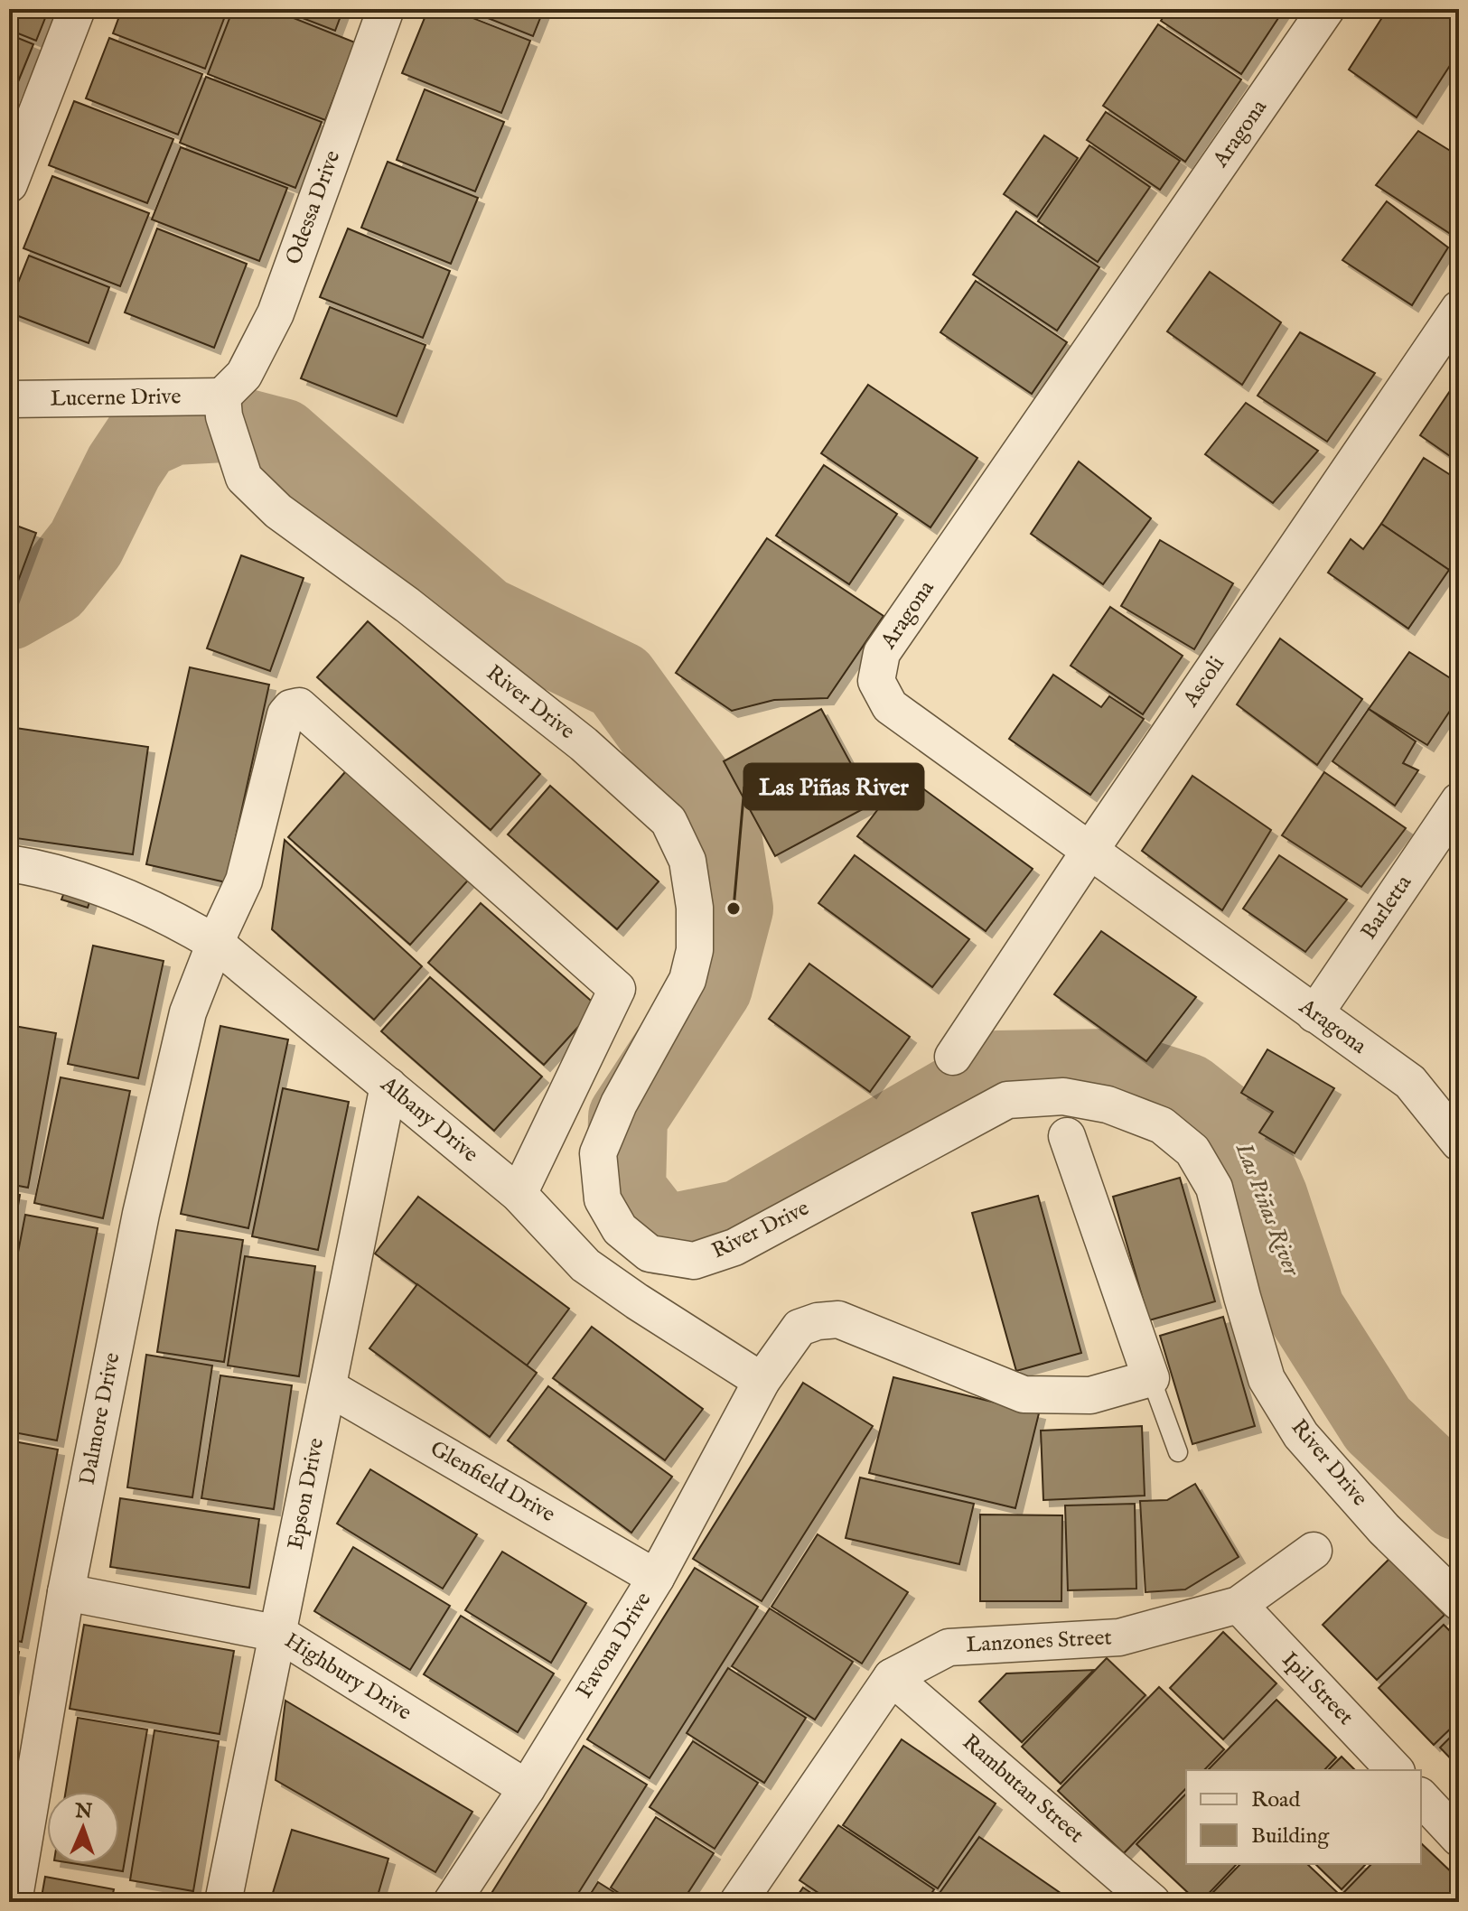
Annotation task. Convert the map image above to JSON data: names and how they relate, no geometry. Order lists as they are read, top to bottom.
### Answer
{
  "streets": {
    "street": [
      "Aragona",
      "Odessa Drive",
      "Lucerne Drive",
      "Ascoli",
      "River Drive",
      "Barletta",
      "Albany Drive",
      "Dalmore Drive",
      "Glenfield Drive",
      "Epson Drive",
      "Lanzones Street",
      "Favona Drive",
      "Highbury Drive",
      "Ipil Street",
      "Rambutan Street"
    ]
  },
  "crossings": [
    ["Aragona", "Ascoli"],
    ["Aragona", "Barletta"],
    ["Odessa Drive", "Lucerne Drive"],
    ["Odessa Drive", "River Drive"],
    ["Lucerne Drive", "River Drive"],
    ["Albany Drive", "Dalmore Drive"],
    ["Albany Drive", "Epson Drive"],
    ["Albany Drive", "Favona Drive"],
    ["Dalmore Drive", "Highbury Drive"],
    ["Glenfield Drive", "Epson Drive"],
    ["Glenfield Drive", "Favona Drive"],
    ["Epson Drive", "Highbury Drive"],
    ["Lanzones Street", "Ipil Street"],
    ["Lanzones Street", "Rambutan Street"],
    ["Favona Drive", "Highbury Drive"]
  ],
  "water": ["Las Piñas River"],
  "places": ["Las Piñas River"],
  "legend": ["Road", "Building"],
  "north": "top"
}
